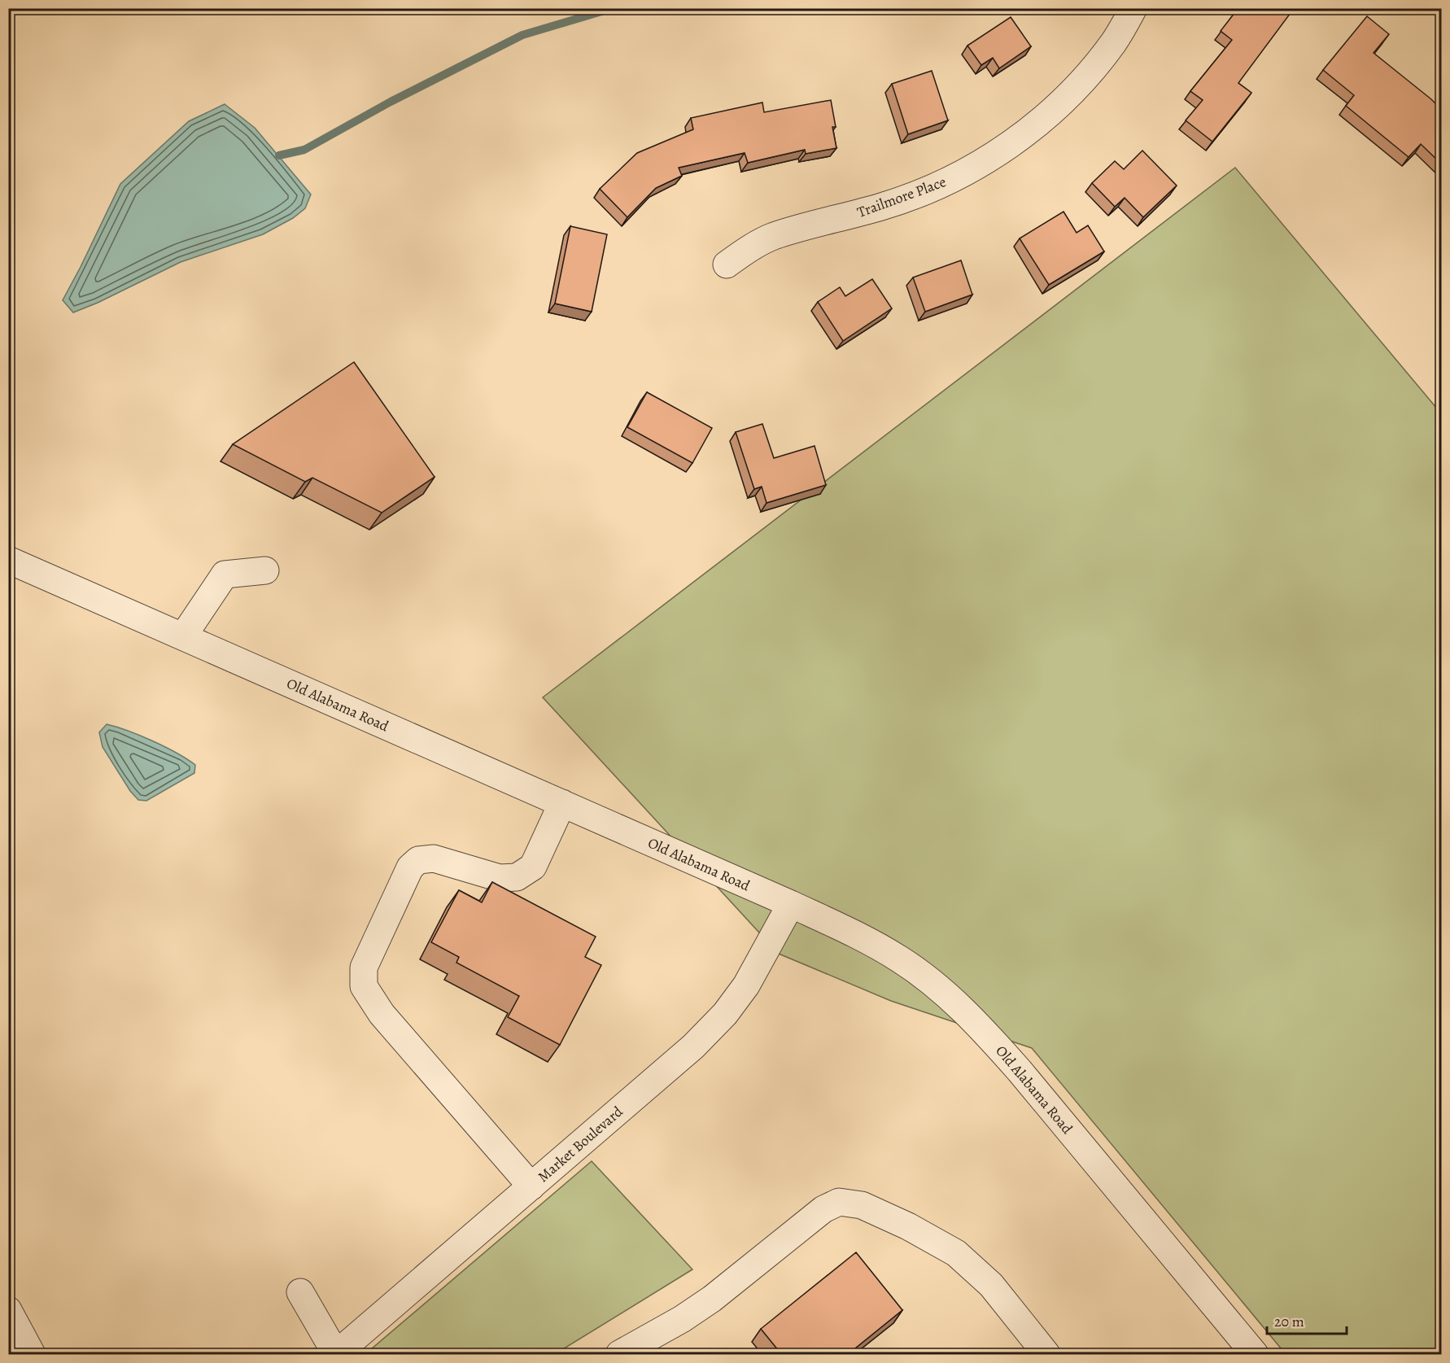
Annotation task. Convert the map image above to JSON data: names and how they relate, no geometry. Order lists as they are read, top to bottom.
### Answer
{
  "streets": {
    "street": ["Trailmore Place", "Old Alabama Road", "Market Boulevard"]
  },
  "crossings": [
    ["Old Alabama Road", "Market Boulevard"]
  ],
  "scale_bar": "20 m"
}
